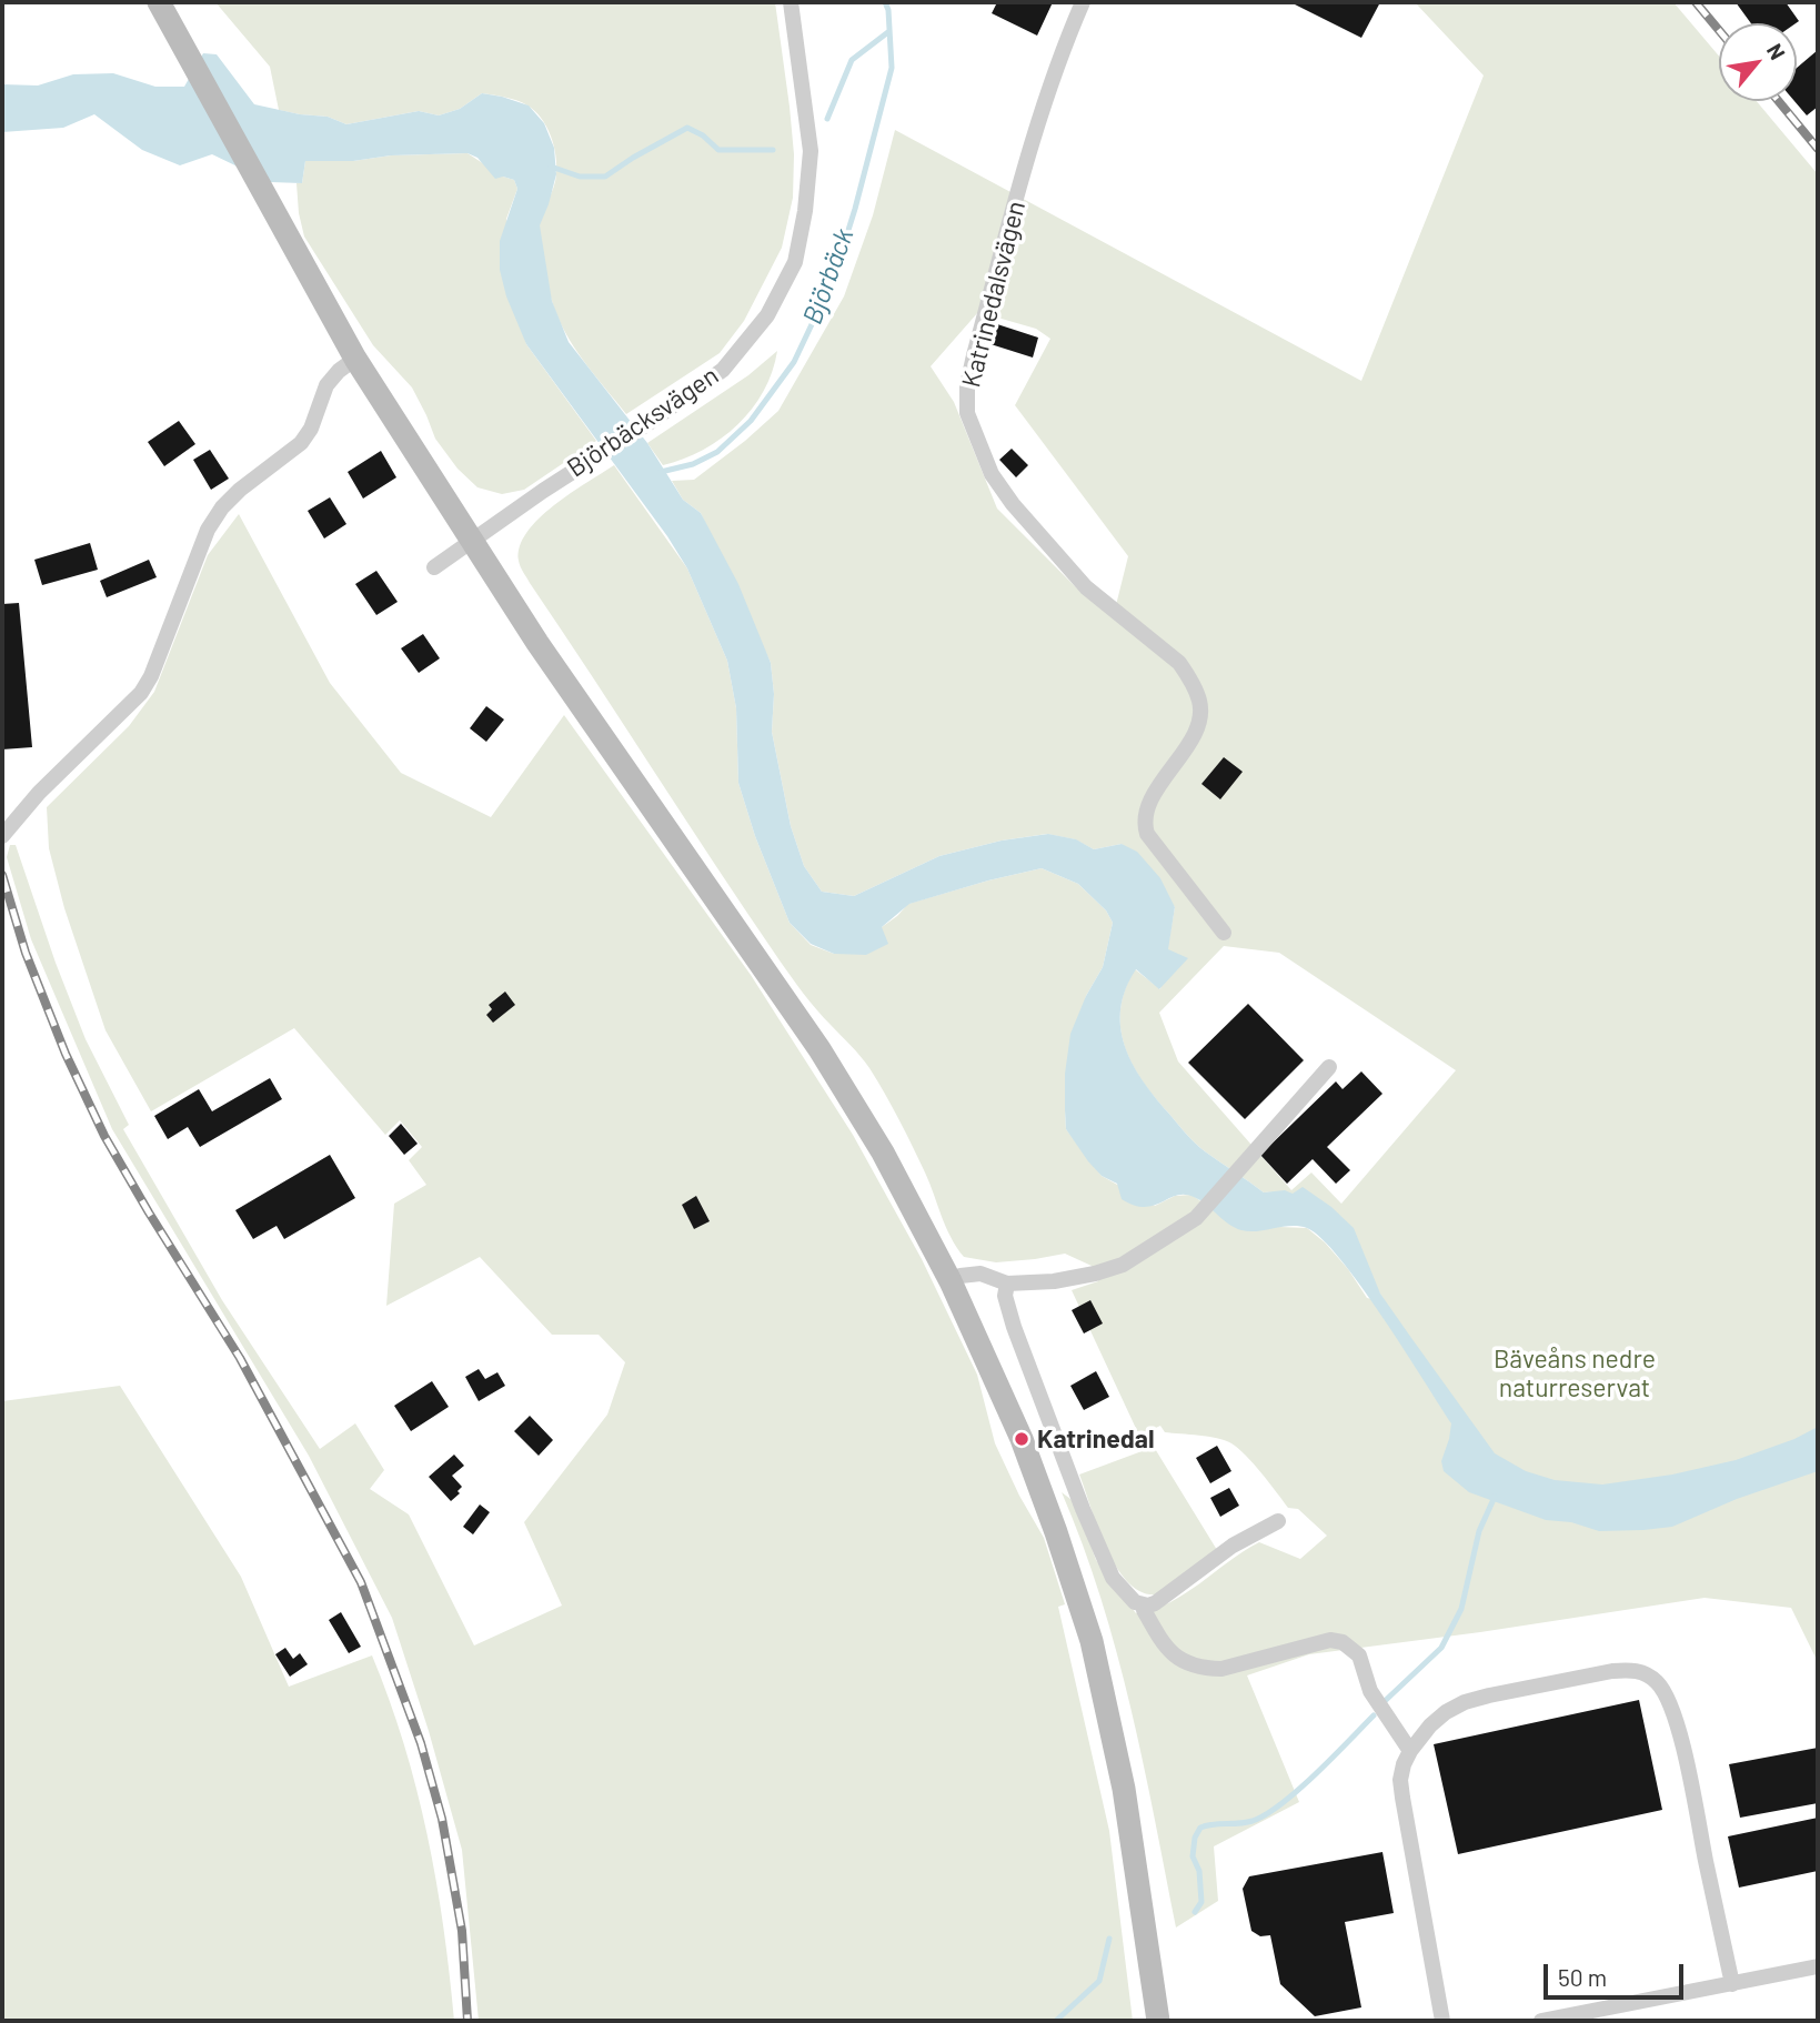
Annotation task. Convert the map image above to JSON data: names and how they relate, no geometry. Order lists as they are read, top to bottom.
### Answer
{
  "streets": {
    "street": ["Katrinedalsvägen", "Björbäcksvägen"]
  },
  "water": ["Björbäck"],
  "parks": ["Bäveåns nedre naturreservat"],
  "places": ["Katrinedal"],
  "scale_bar": "50 m",
  "north": "top right"
}
